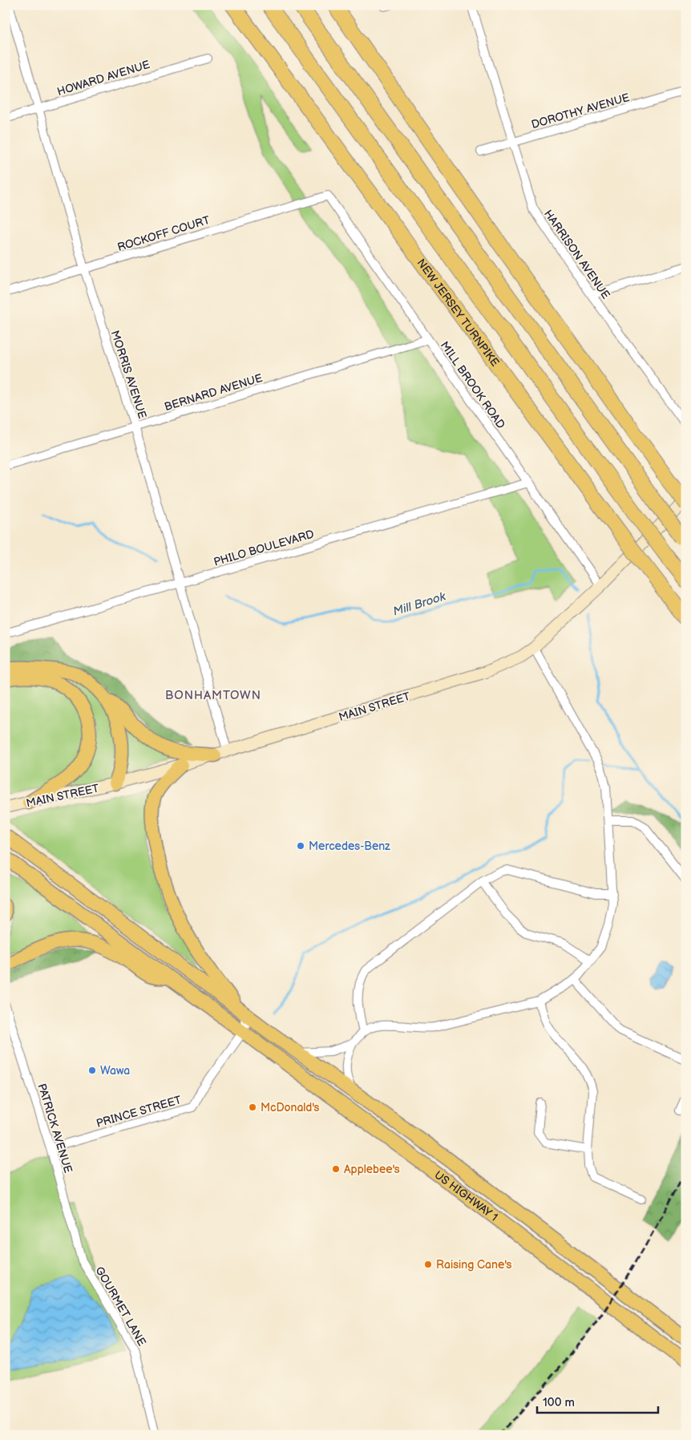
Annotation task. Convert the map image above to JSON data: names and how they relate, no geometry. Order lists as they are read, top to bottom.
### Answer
{
  "streets": {
    "highway": ["NEW JERSEY TURNPIKE", "US HIGHWAY 1"],
    "main road": ["MAIN STREET"],
    "street": [
      "HOWARD AVENUE",
      "DOROTHY AVENUE",
      "ROCKOFF COURT",
      "HARRISON AVENUE",
      "MORRIS AVENUE",
      "MILL BROOK ROAD",
      "BERNARD AVENUE",
      "PHILO BOULEVARD",
      "PRINCE STREET",
      "PATRICK AVENUE",
      "GOURMET LANE"
    ]
  },
  "crossings": [
    ["HOWARD AVENUE", "MORRIS AVENUE"],
    ["DOROTHY AVENUE", "HARRISON AVENUE"],
    ["ROCKOFF COURT", "MORRIS AVENUE"],
    ["ROCKOFF COURT", "MILL BROOK ROAD"],
    ["MORRIS AVENUE", "BERNARD AVENUE"],
    ["MORRIS AVENUE", "PHILO BOULEVARD"],
    ["MORRIS AVENUE", "MAIN STREET"],
    ["MILL BROOK ROAD", "BERNARD AVENUE"],
    ["MILL BROOK ROAD", "PHILO BOULEVARD"],
    ["MILL BROOK ROAD", "MAIN STREET"],
    ["PRINCE STREET", "PATRICK AVENUE"],
    ["PRINCE STREET", "US HIGHWAY 1"],
    ["PATRICK AVENUE", "GOURMET LANE"]
  ],
  "districts": ["BONHAMTOWN"],
  "water": ["Mill Brook"],
  "places": [
    "Mercedes-Benz",
    "Wawa",
    "McDonald's",
    "Applebee's",
    "Raising Cane's"
  ],
  "scale_bar": "100 m"
}
